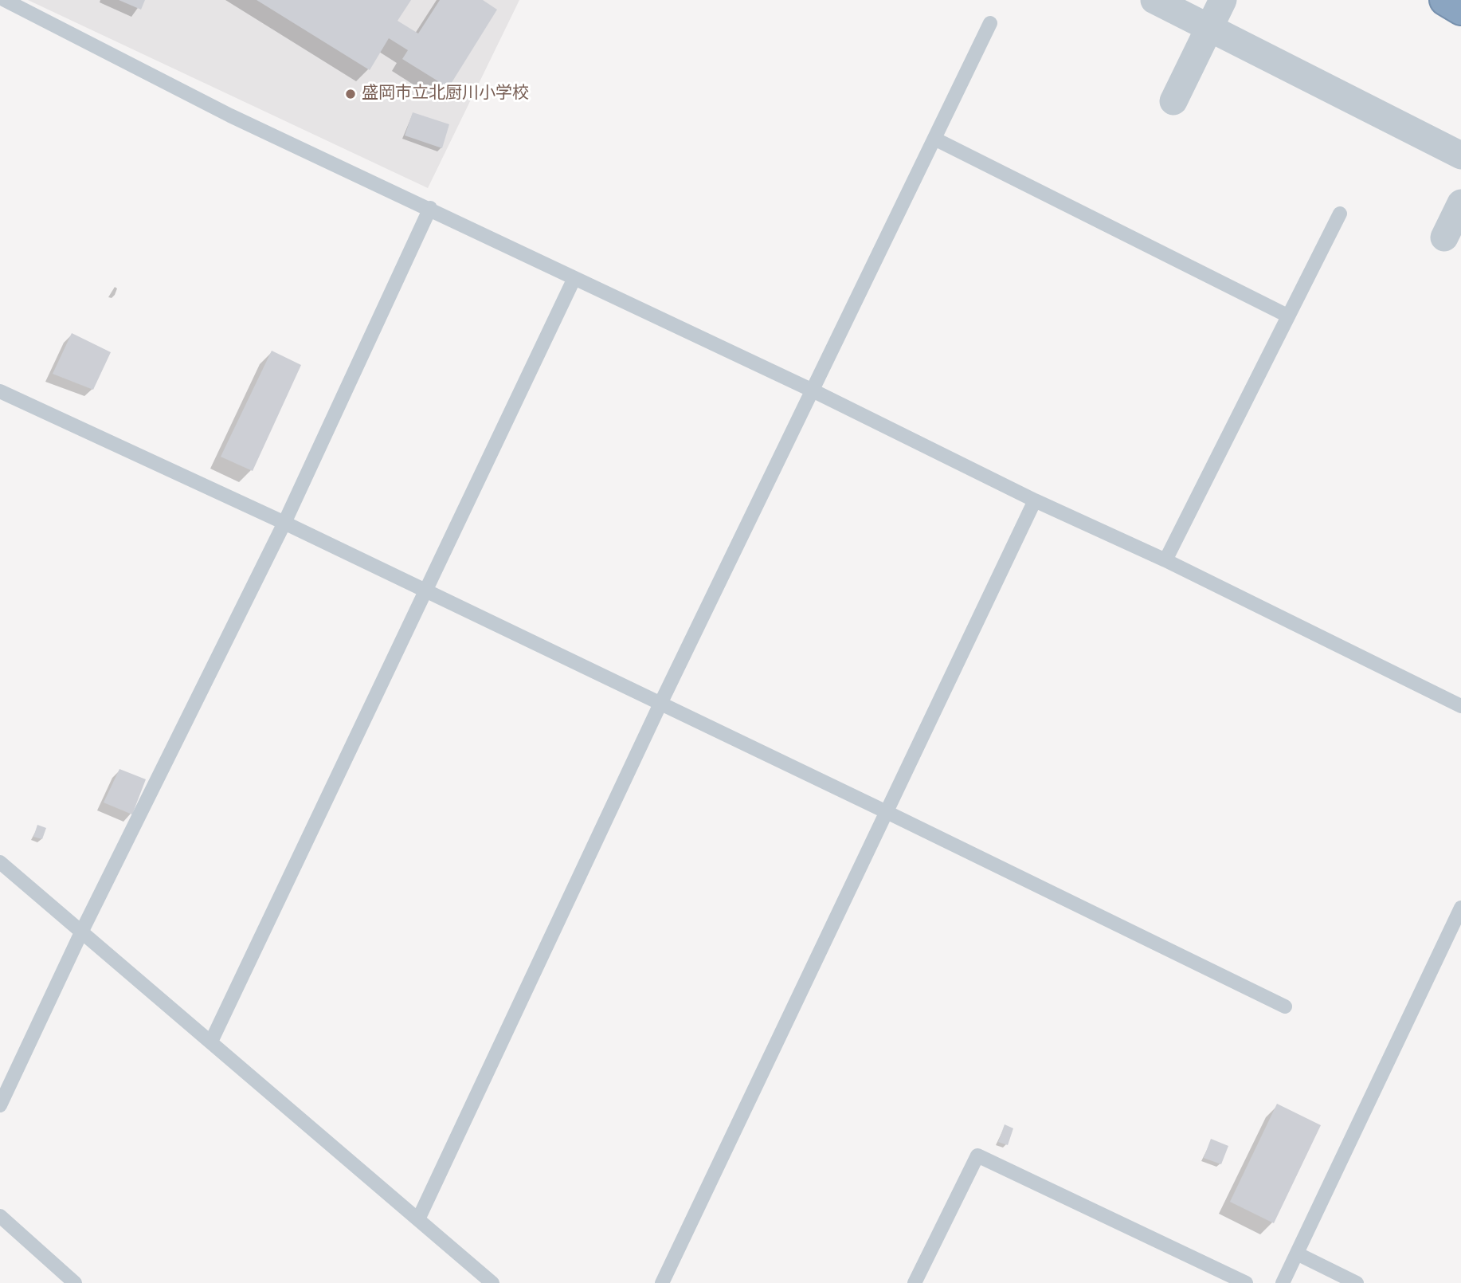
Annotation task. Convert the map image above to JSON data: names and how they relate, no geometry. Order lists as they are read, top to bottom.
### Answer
{
  "places": ["盛岡市立北厨川小学校"]
}
